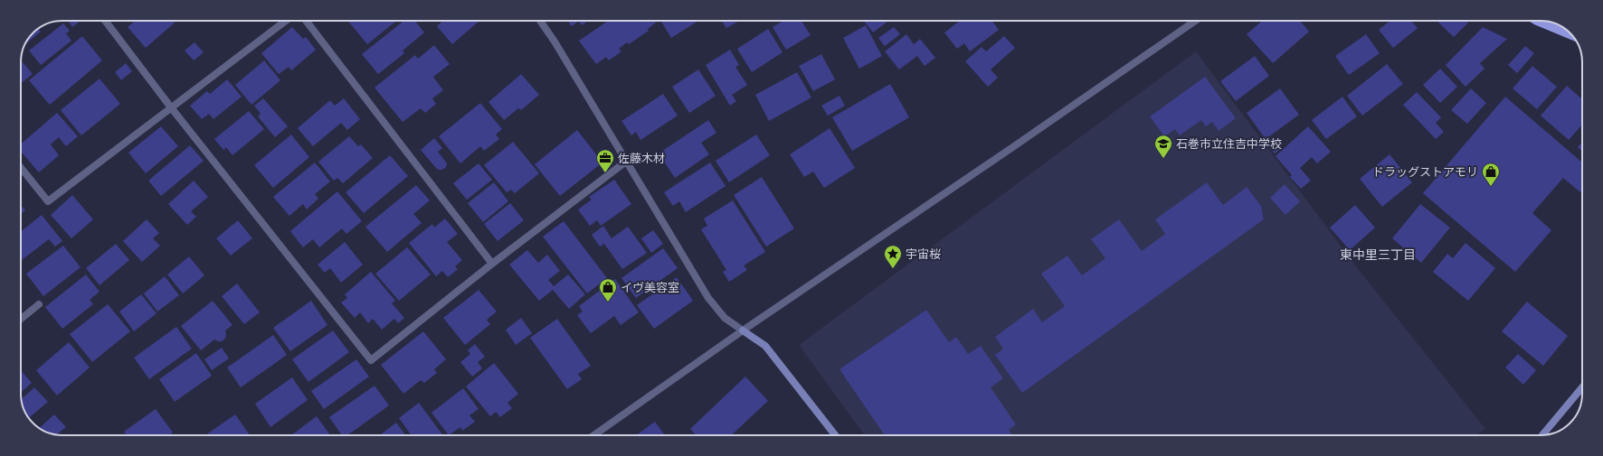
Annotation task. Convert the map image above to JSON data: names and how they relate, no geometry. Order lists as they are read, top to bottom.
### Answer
{
  "districts": ["東中里三丁目"],
  "places": {
    "school or university": ["石巻市立住吉中学校"],
    "office": ["佐藤木材"],
    "shop": ["ドラッグストアモリ", "イヴ美容室"],
    "place": ["宇宙桜"]
  }
}
